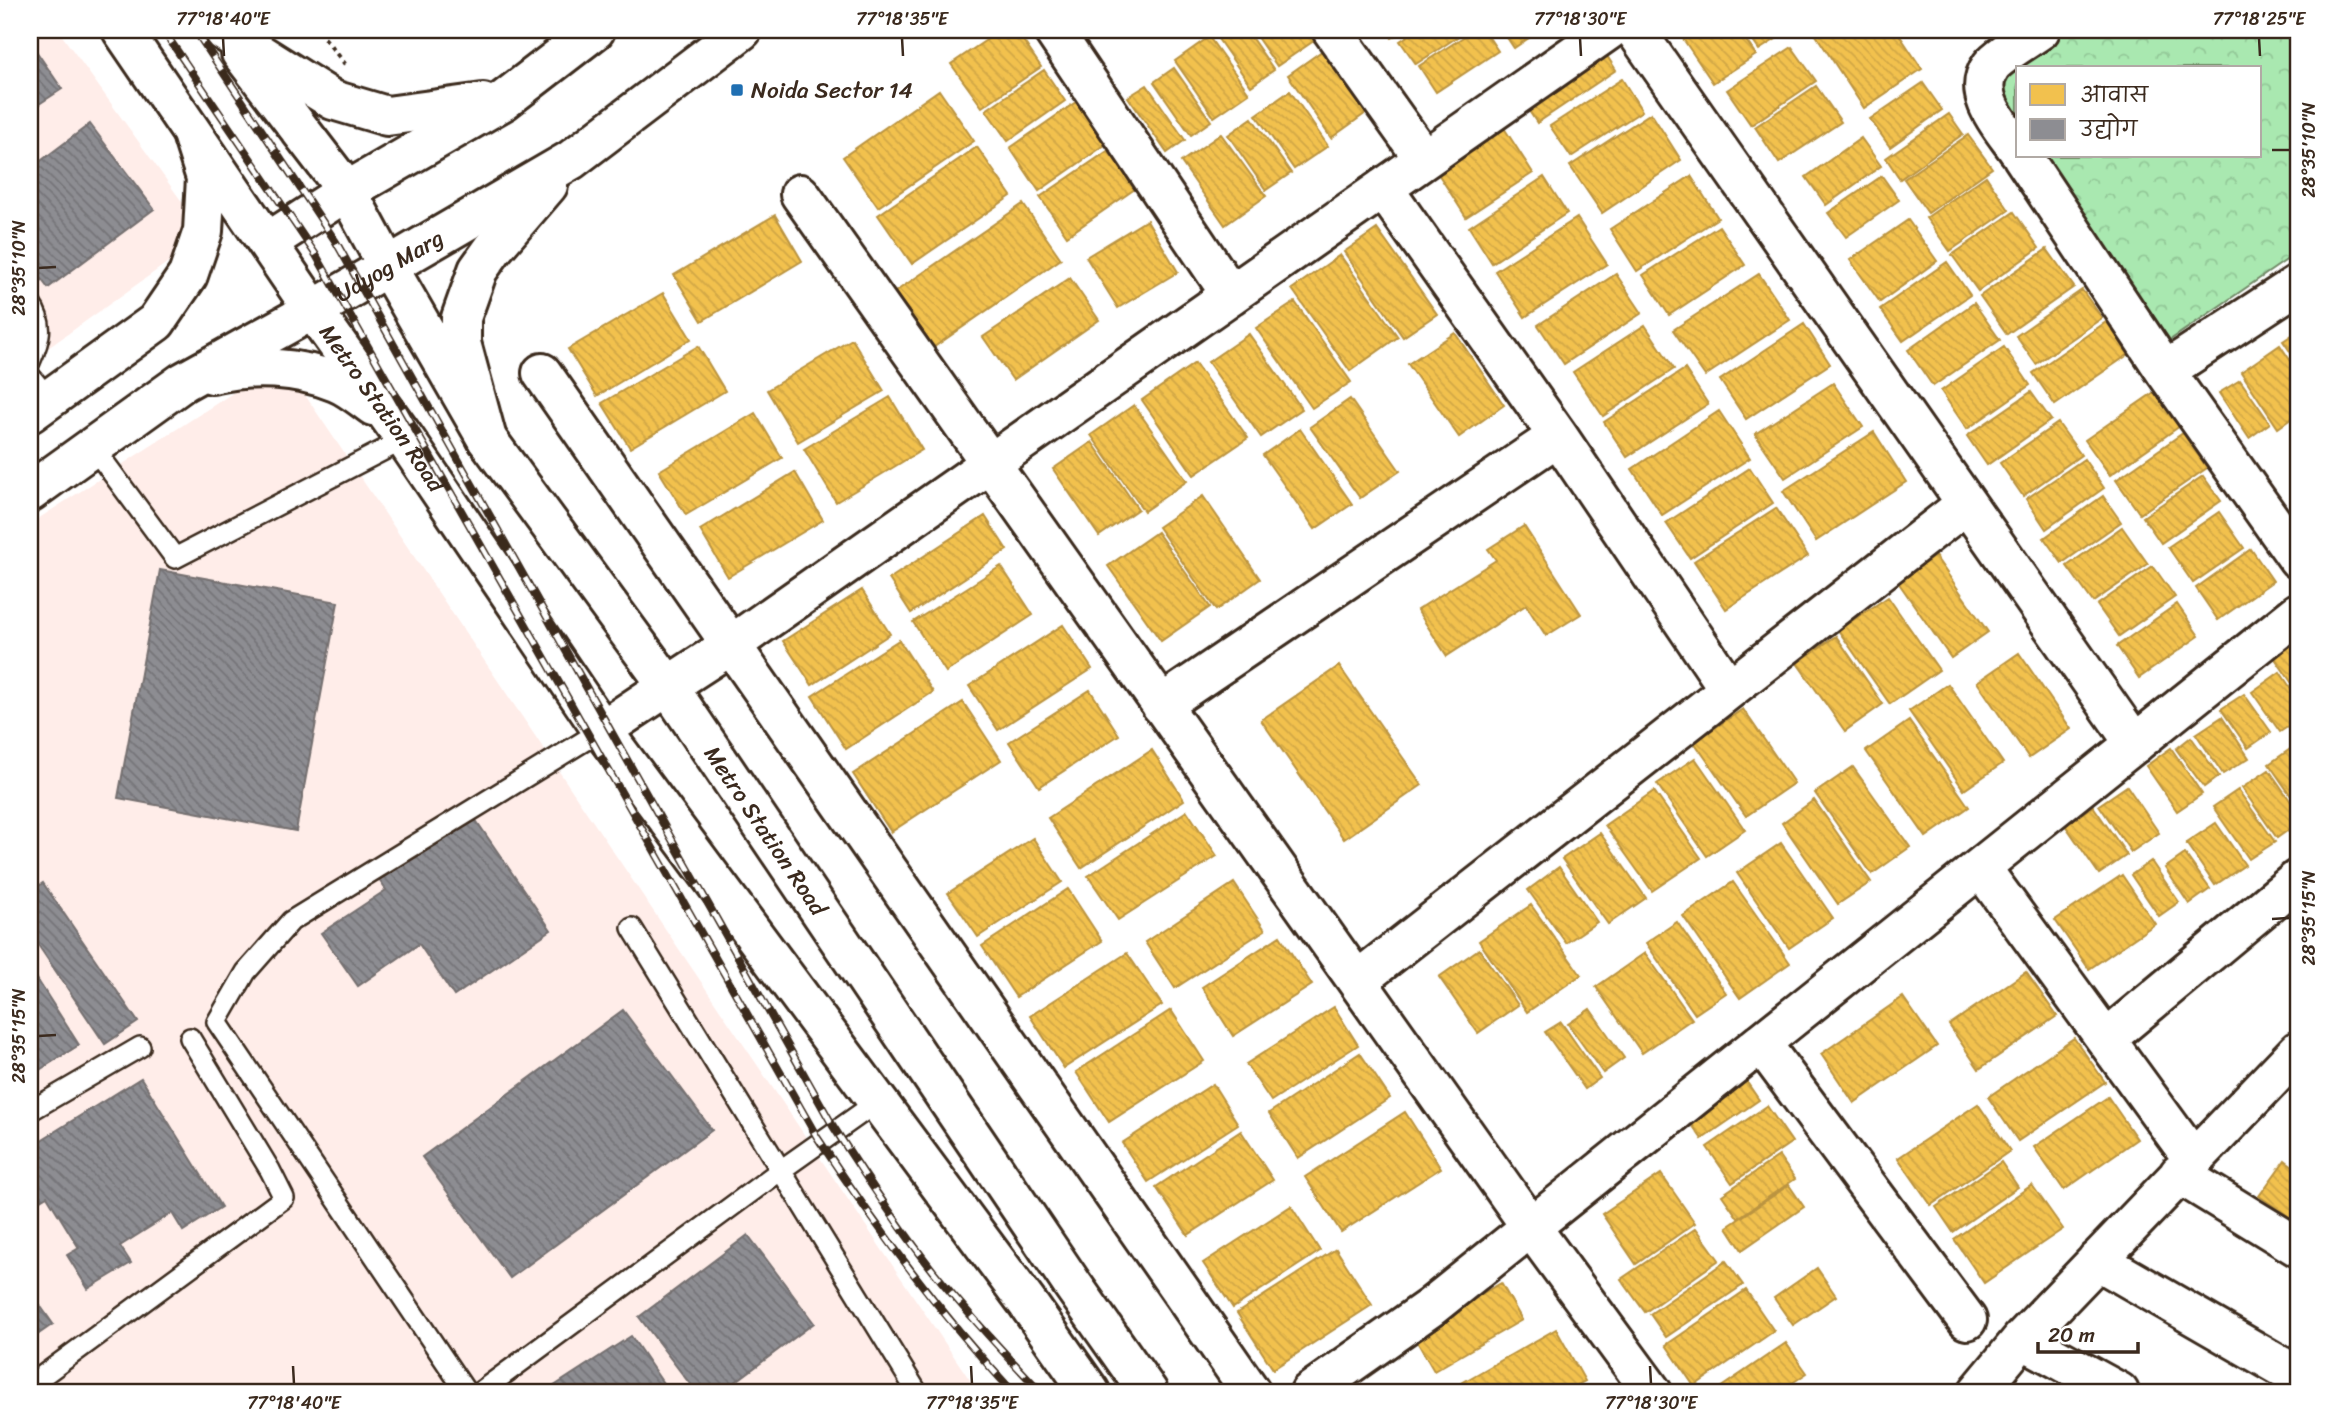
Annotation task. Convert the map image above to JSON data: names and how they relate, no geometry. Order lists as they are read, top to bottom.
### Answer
{
  "streets": {
    "street": ["Udyog Marg", "Metro Station Road"]
  },
  "crossings": [
    ["Udyog Marg", "Metro Station Road"]
  ],
  "places": {
    "transit": ["Noida Sector 14"]
  },
  "legend": ["आवास", "उद्योग"],
  "scale_bar": "20 m",
  "coordinates": [
    "77°18'40\"E",
    "77°18'35\"E",
    "77°18'30\"E",
    "77°18'25\"E",
    "28°35'10\"N",
    "28°35'15\"N"
  ]
}
